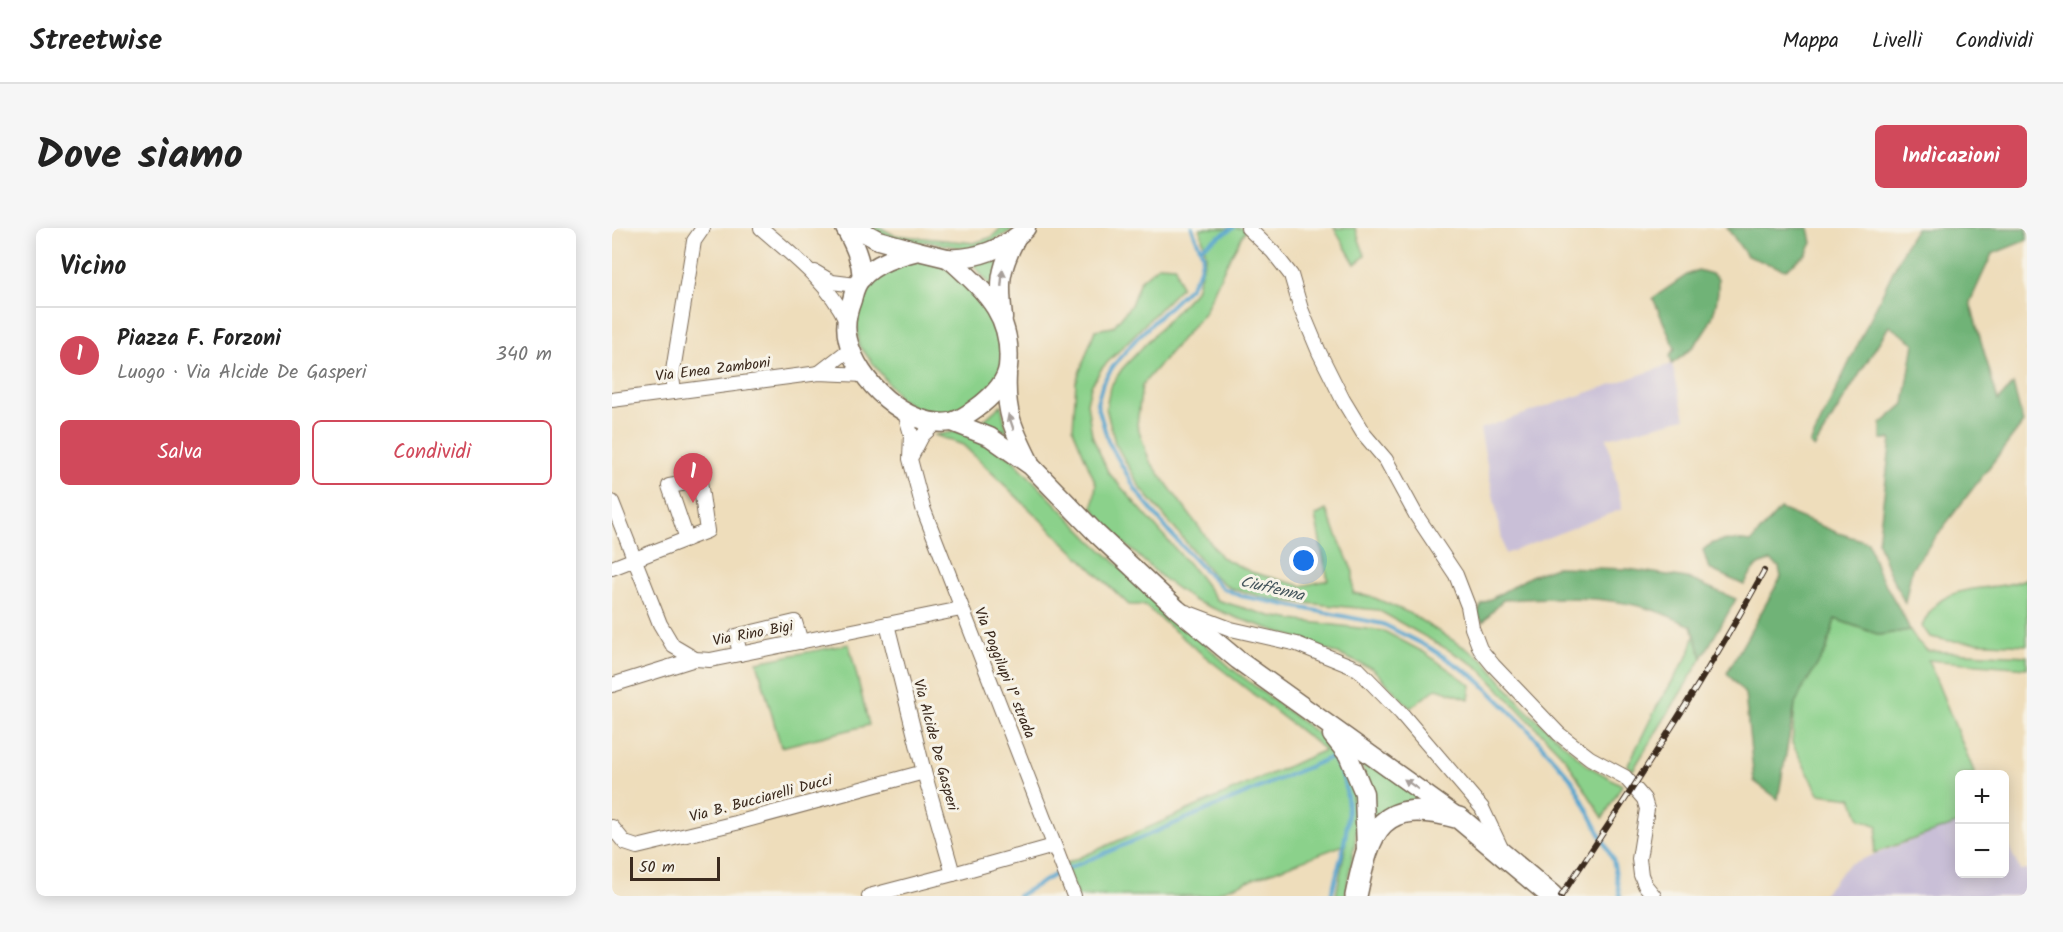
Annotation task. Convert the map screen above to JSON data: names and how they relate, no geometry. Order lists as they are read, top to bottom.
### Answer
{
  "streets": {
    "street": [
      "Via Enea Zamboni",
      "Via Rino Bigi",
      "Via Poggilupi 1° strada",
      "Via Alcide De Gasperi",
      "Via B. Bucciarelli Ducci"
    ]
  },
  "crossings": [
    ["Via Enea Zamboni", "Via Poggilupi 1° strada"],
    ["Via Rino Bigi", "Via Poggilupi 1° strada"],
    ["Via Rino Bigi", "Via Alcide De Gasperi"],
    ["Via Alcide De Gasperi", "Via B. Bucciarelli Ducci"]
  ],
  "water": ["Ciuffenna"],
  "scale_bar": "50 m",
  "page": {
    "header": "Streetwise",
    "nav": ["Mappa", "Livelli", "Condividi"],
    "title": "Dove siamo",
    "buttons": [
      "Indicazioni",
      ["Salva", "Condividi"]
    ],
    "heading": "Vicino",
    "list": [
      {
        "mark": "1",
        "name": "Piazza F. Forzoni",
        "note": "Luogo · Via Alcide De Gasperi",
        "value": "340 m"
      }
    ],
    "pins": "1",
    "map_buttons": ["+", "−"],
    "scale": "50 m"
  }
}
